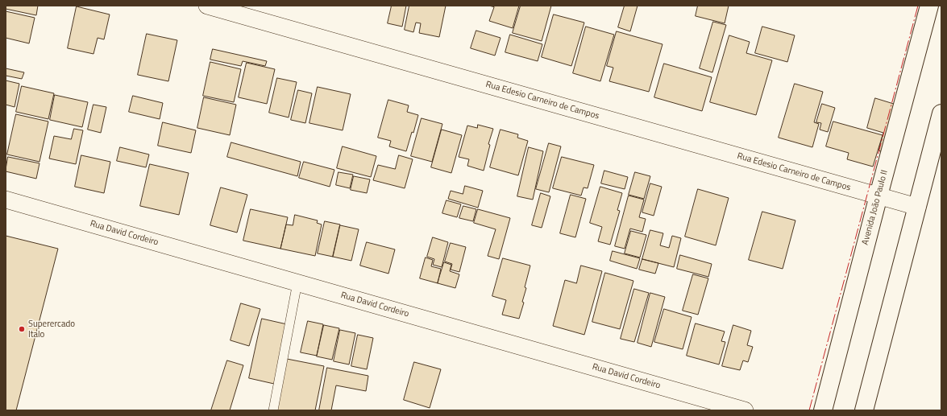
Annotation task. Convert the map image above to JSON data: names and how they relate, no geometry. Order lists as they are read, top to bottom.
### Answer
{
  "streets": {
    "main road": ["Avenida João Paulo II"],
    "street": ["Rua Edesio Carneiro de Campos", "Rua David Cordeiro"]
  },
  "crossings": [
    ["Rua Edesio Carneiro de Campos", "Avenida João Paulo II"]
  ],
  "places": ["Superercado Italo"]
}
